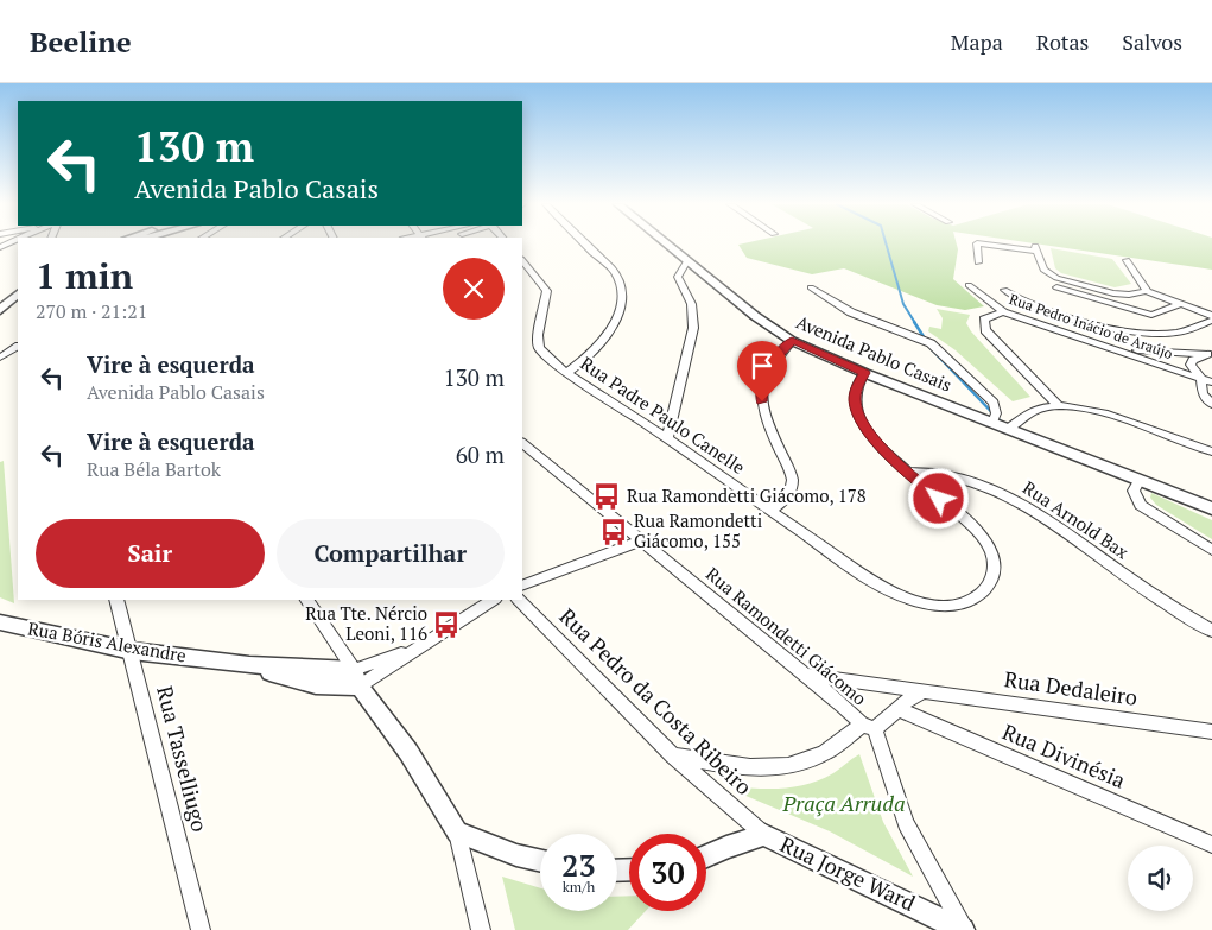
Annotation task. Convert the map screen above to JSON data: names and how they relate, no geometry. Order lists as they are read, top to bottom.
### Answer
{
  "streets": {
    "street": [
      "Rua Pedro Inácio de Araújo",
      "Avenida Pablo Casais",
      "Rua Padre Paulo Canelle",
      "Rua Arnold Bax",
      "Rua Ramondetti Giácomo",
      "Rua Bóris Alexandre",
      "Rua Dedaleiro",
      "Rua Pedro da Costa Ribeiro",
      "Rua Divinésia",
      "Rua Tasselliugo",
      "Rua Jorge Ward"
    ]
  },
  "crossings": [
    ["Avenida Pablo Casais", "Rua Padre Paulo Canelle"],
    ["Rua Padre Paulo Canelle", "Rua Arnold Bax"],
    ["Rua Ramondetti Giácomo", "Rua Dedaleiro"],
    ["Rua Bóris Alexandre", "Rua Tasselliugo"],
    ["Rua Pedro da Costa Ribeiro", "Rua Jorge Ward"]
  ],
  "parks": ["Praça Arruda"],
  "places": {
    "bus stop": ["Rua Ramondetti Giácomo, 178", "Rua Ramondetti Giácomo, 155", "Rua Tte. Nércio Leoni, 116"]
  },
  "page": {
    "header": "Beeline",
    "nav": ["Mapa", "Rotas", "Salvos"],
    "turn": ["130 m", "Avenida Pablo Casais"],
    "heading": ["1 min", "270 m · 21:21"],
    "list": [
      {
        "name": "Vire à esquerda",
        "note": "Avenida Pablo Casais",
        "value": "130 m"
      },
      {
        "name": "Vire à esquerda",
        "note": "Rua Béla Bartok",
        "value": "60 m"
      }
    ],
    "buttons": ["Sair", "Compartilhar"],
    "speed": "23 km/h",
    "limit": "30"
  }
}
